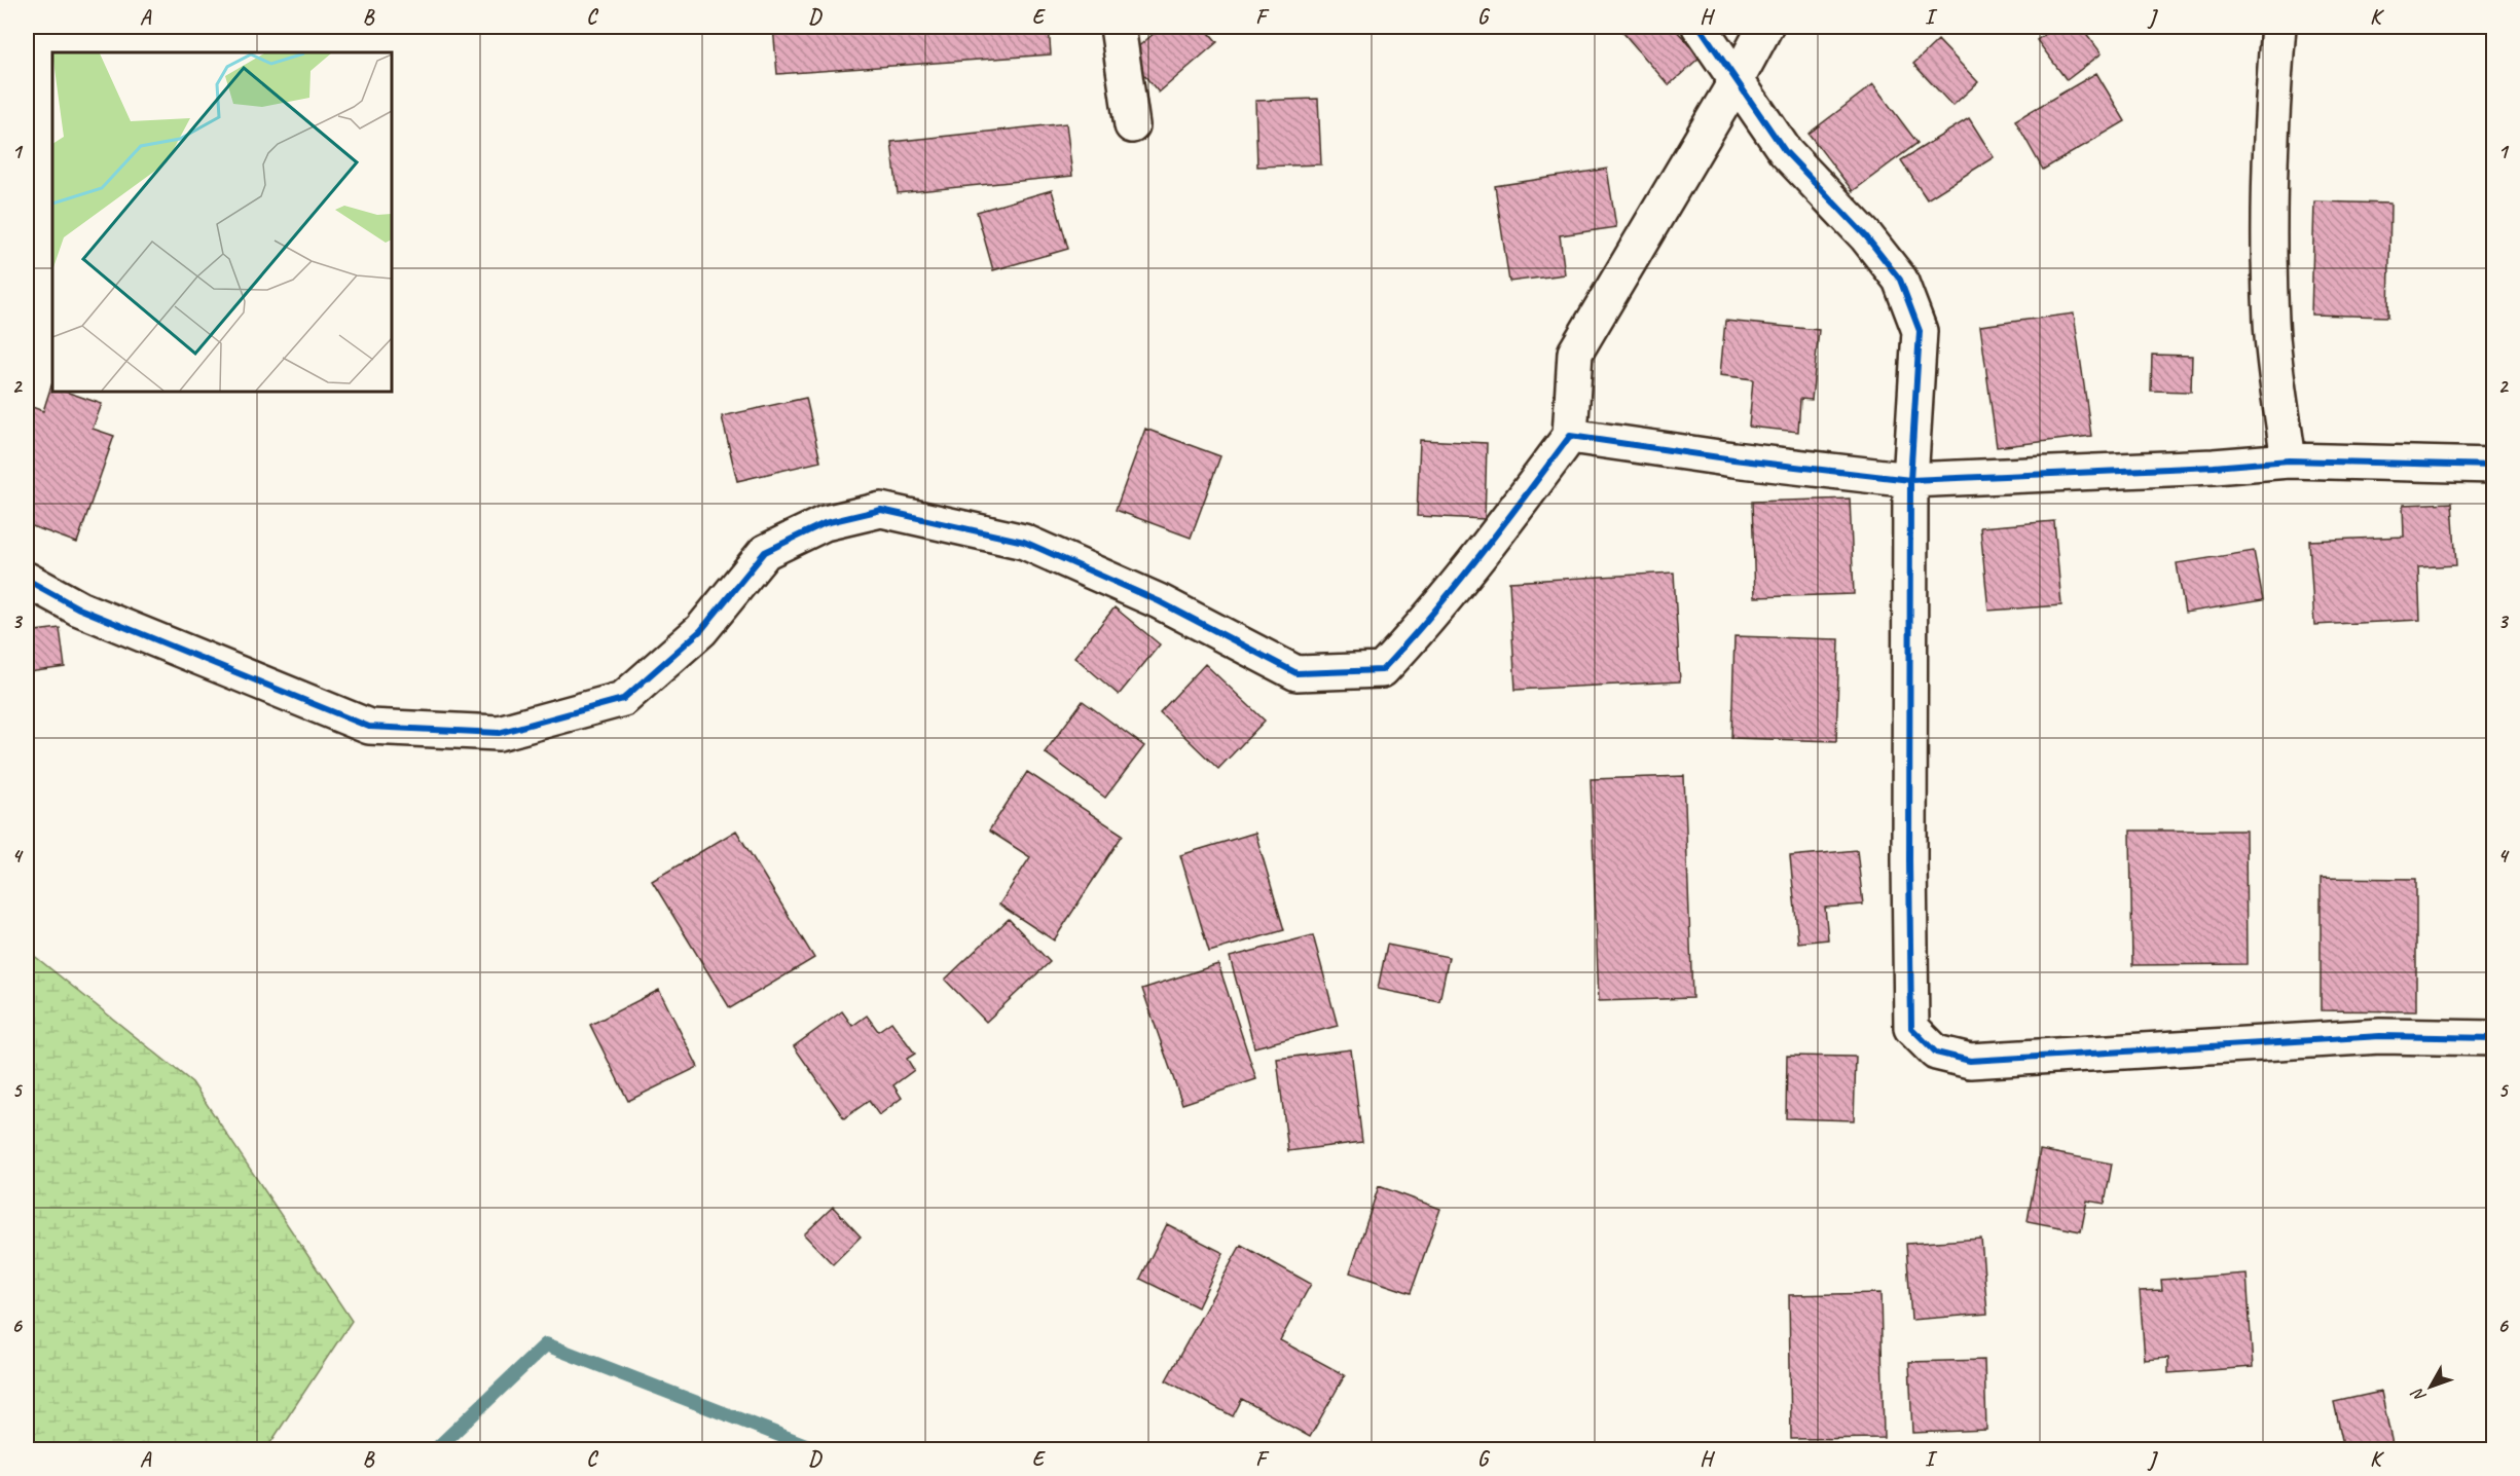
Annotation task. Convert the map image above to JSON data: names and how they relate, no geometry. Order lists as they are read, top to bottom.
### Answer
{
  "north": "bottom left",
  "grid": {
    "columns": [
      "A",
      "B",
      "C",
      "D",
      "E",
      "F",
      "G",
      "H",
      "I",
      "J",
      "K"
    ],
    "rows": [
      "1",
      "2",
      "3",
      "4",
      "5",
      "6"
    ]
  }
}
